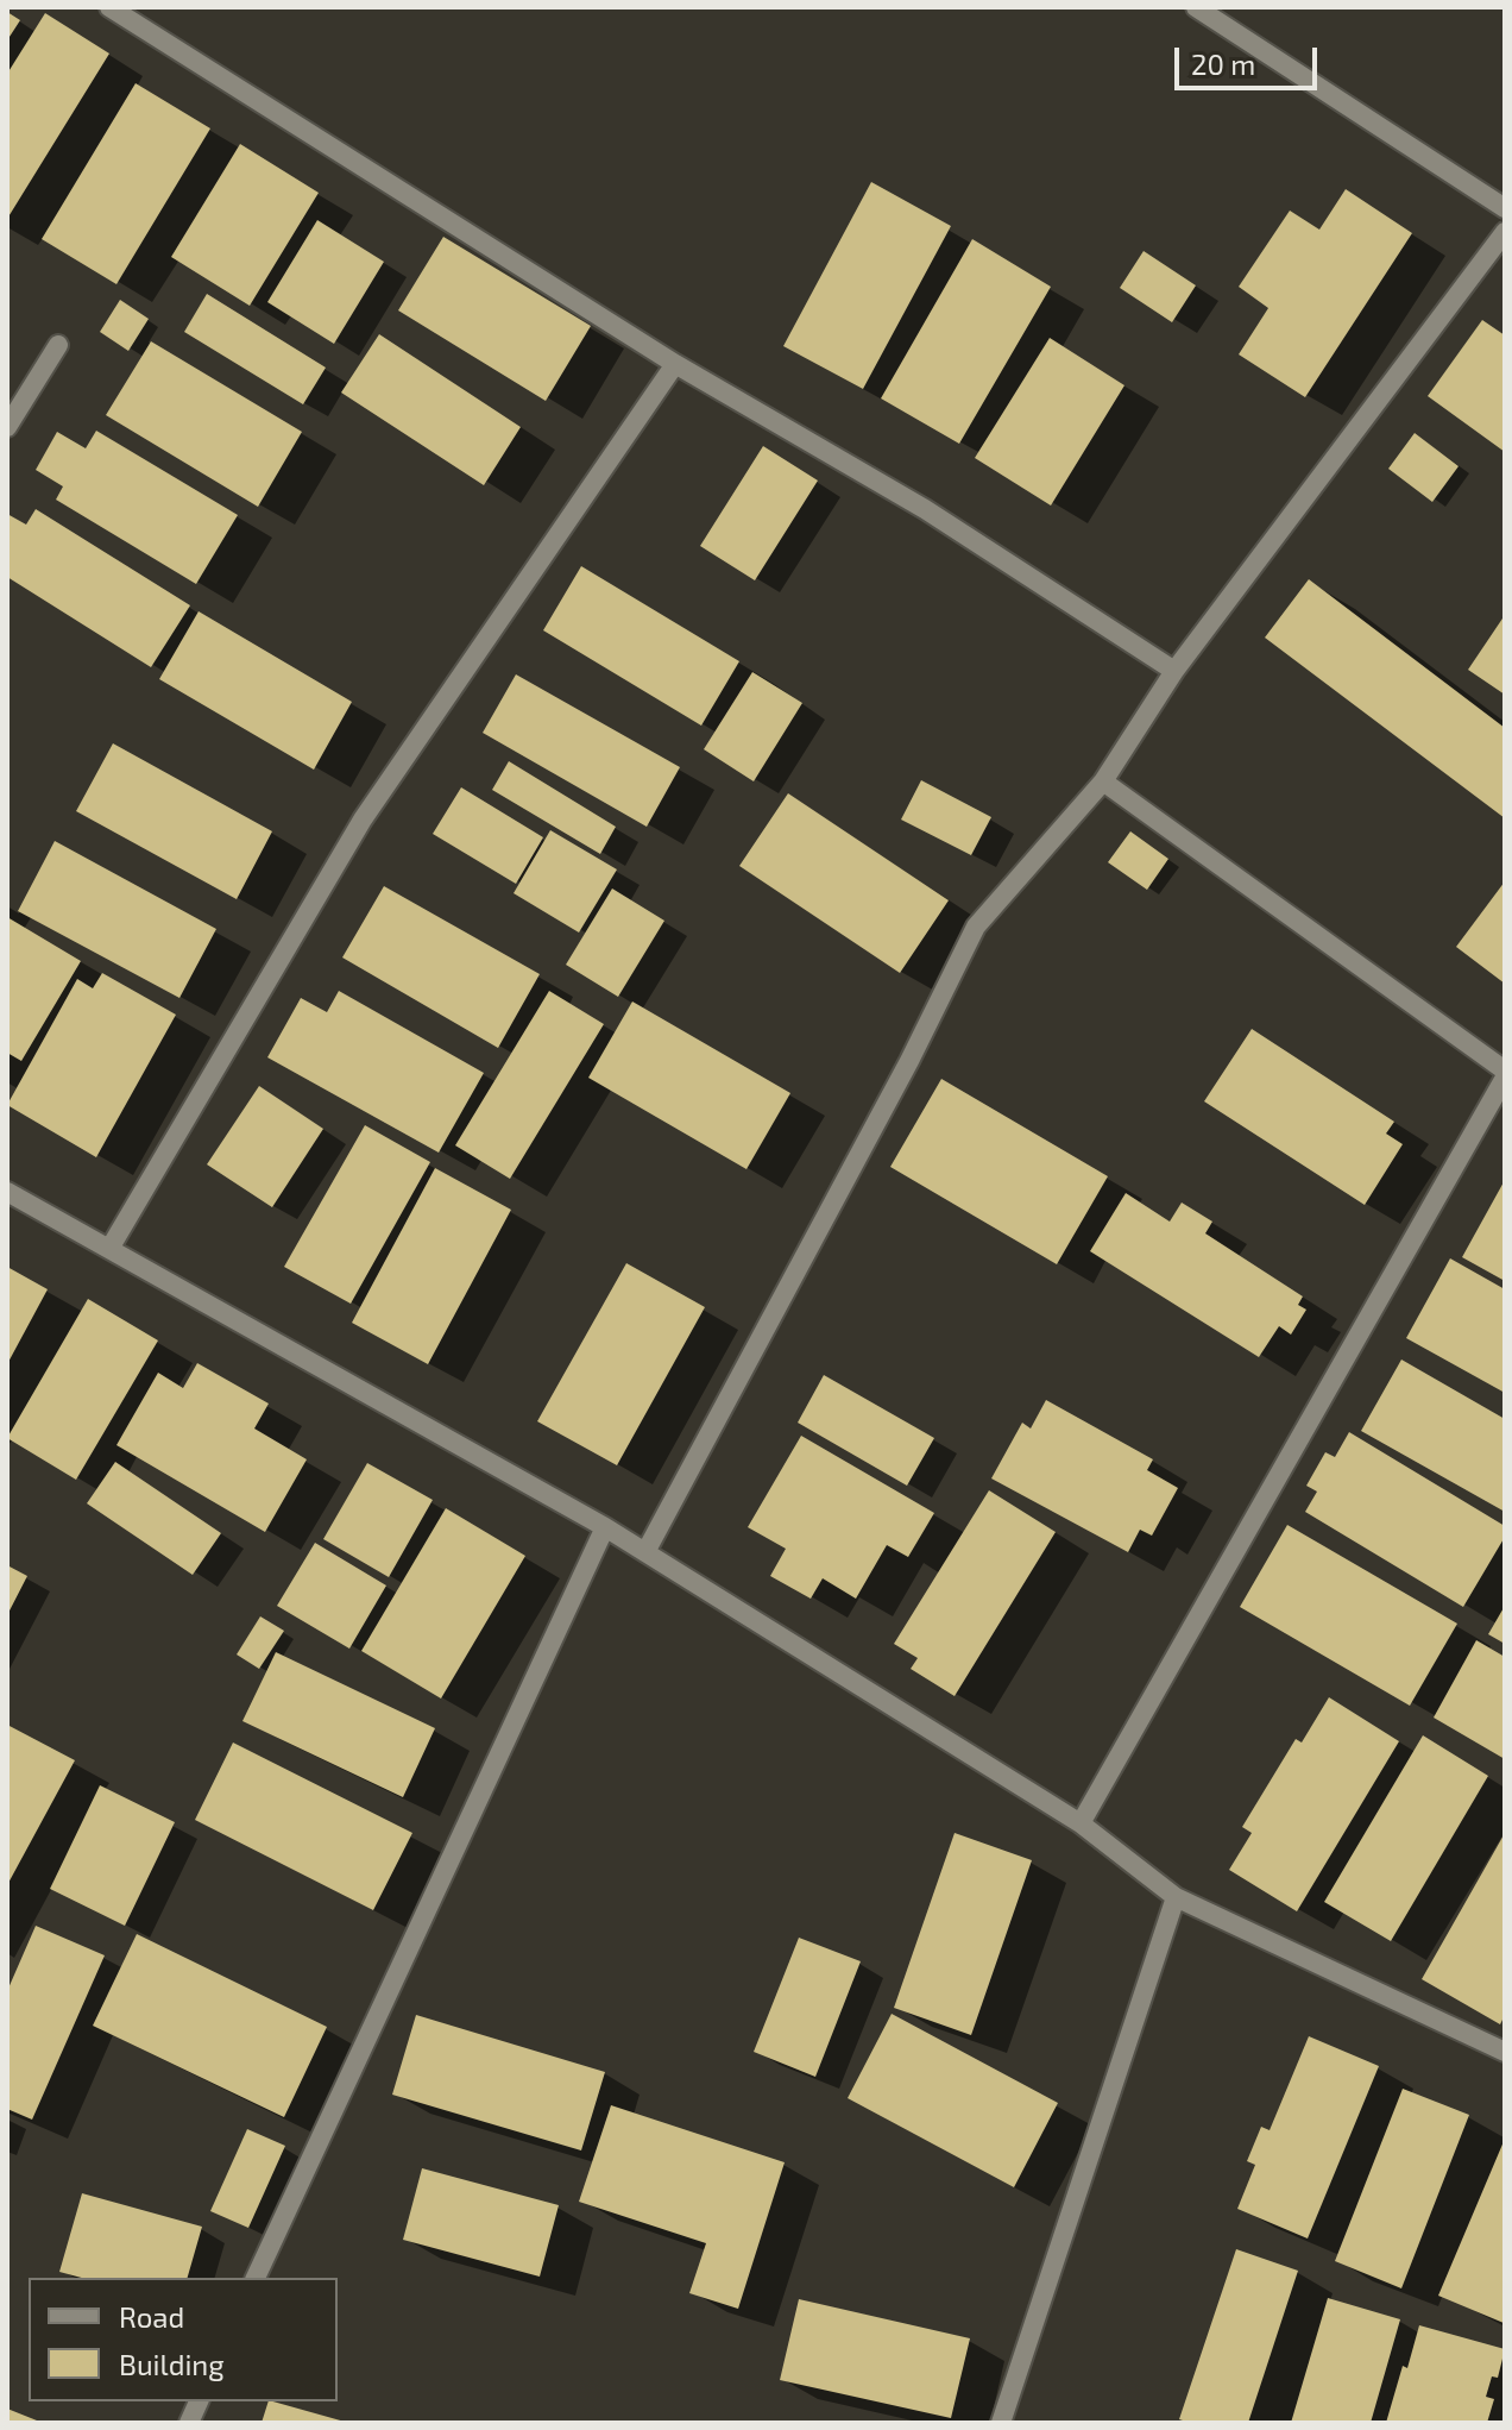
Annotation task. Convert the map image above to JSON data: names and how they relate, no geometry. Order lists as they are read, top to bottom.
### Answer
{
  "legend": ["Road", "Building"],
  "scale_bar": "20 m"
}
